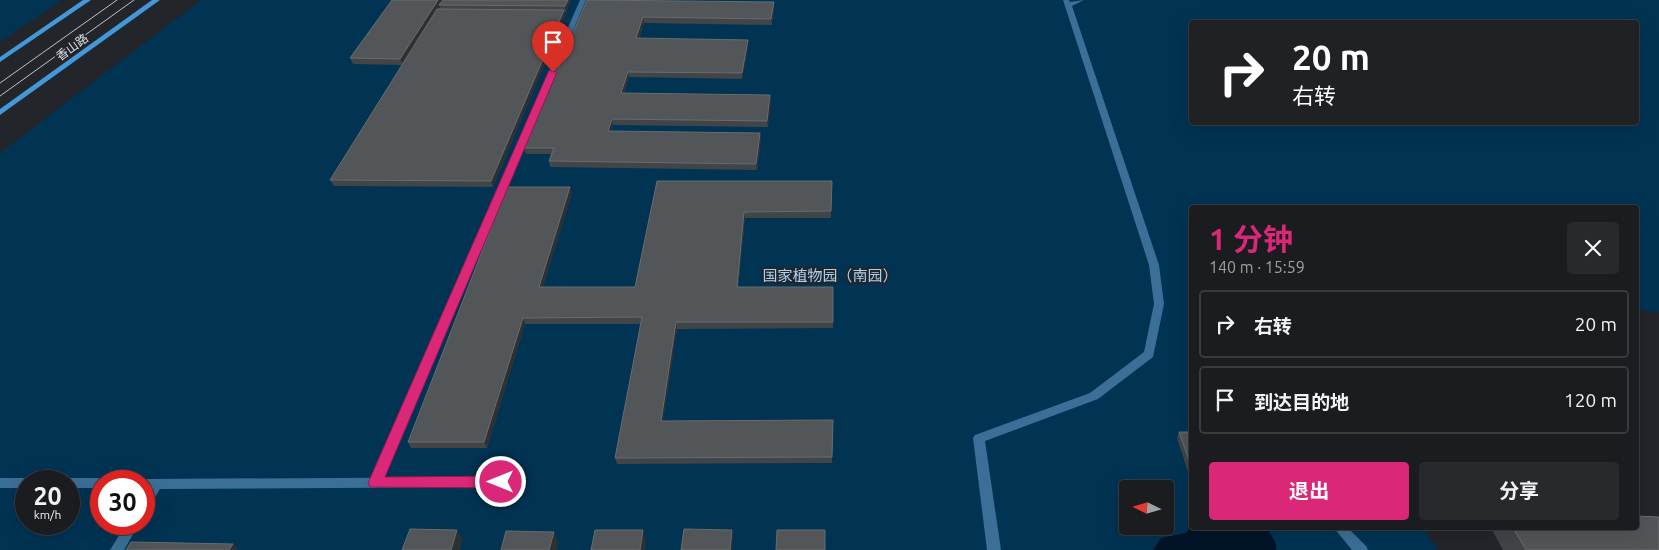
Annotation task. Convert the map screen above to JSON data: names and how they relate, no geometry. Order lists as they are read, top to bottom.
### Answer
{
  "streets": {
    "street": ["香山路"]
  },
  "parks": ["国家植物园（南园）"],
  "north": "left",
  "page": {
    "turn": ["20 m", "右转"],
    "heading": ["1 分钟", "140 m · 15:59"],
    "list": [
      {
        "name": "右转",
        "value": "20 m"
      },
      {
        "name": "到达目的地",
        "value": "120 m"
      }
    ],
    "buttons": ["退出", "分享"],
    "speed": "20 km/h",
    "limit": "30"
  }
}
